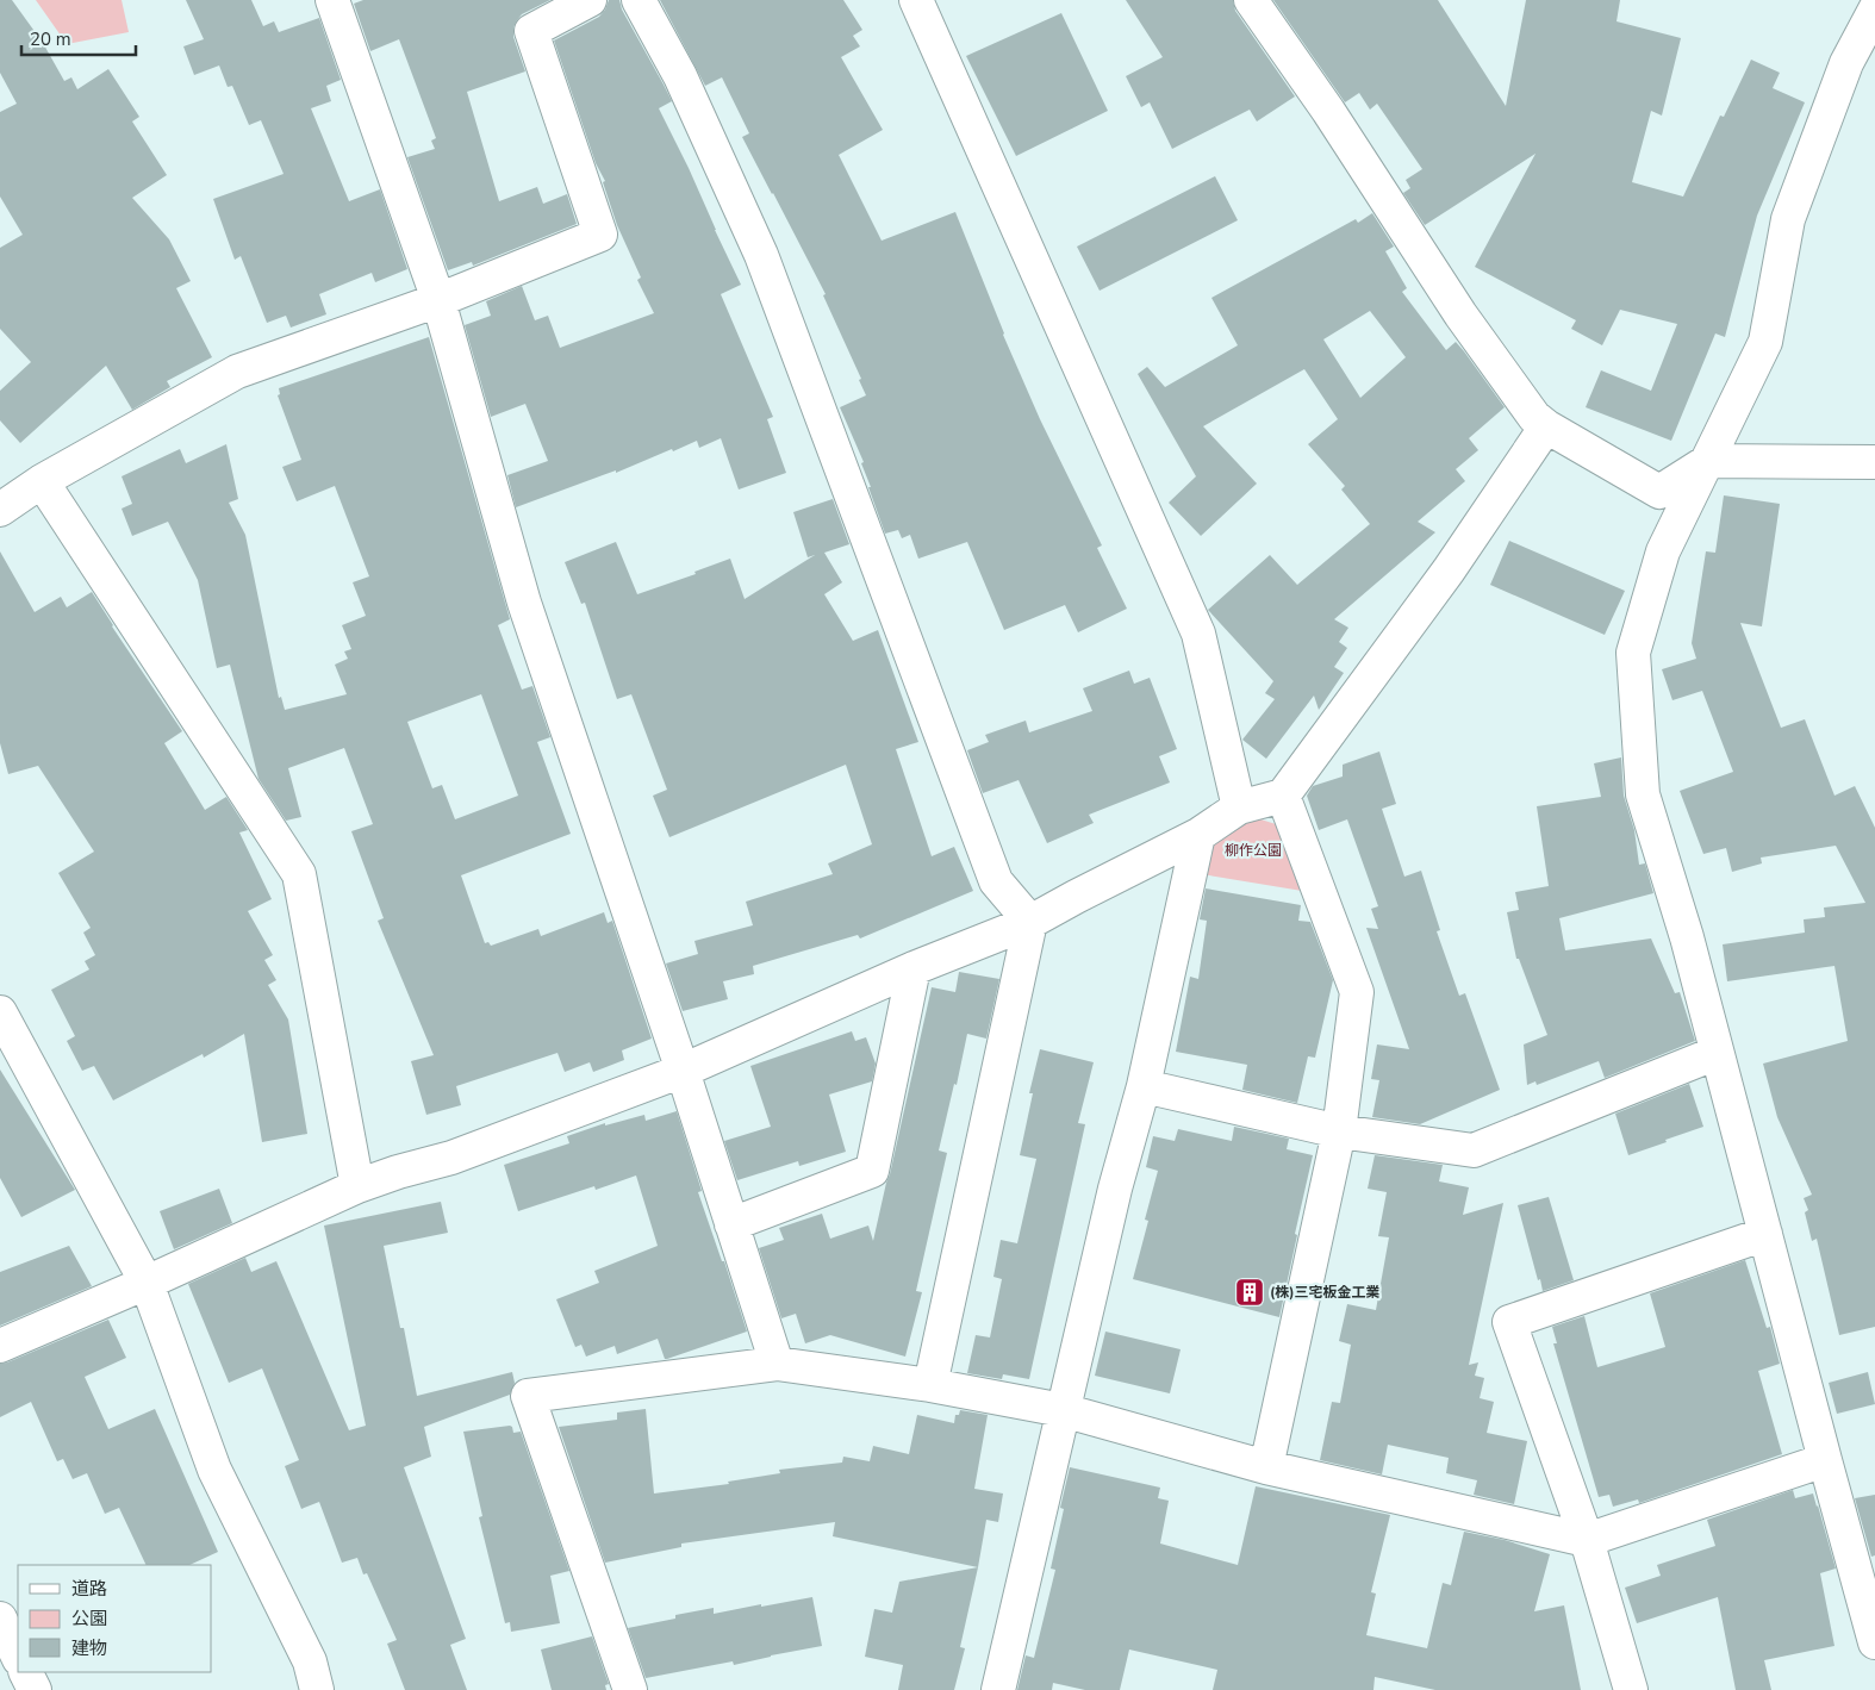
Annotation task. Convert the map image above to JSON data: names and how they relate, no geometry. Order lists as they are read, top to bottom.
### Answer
{
  "parks": ["柳作公園"],
  "places": {
    "building": ["(株)三宅板金工業"]
  },
  "legend": ["道路", "公園", "建物"],
  "scale_bar": "20 m"
}
